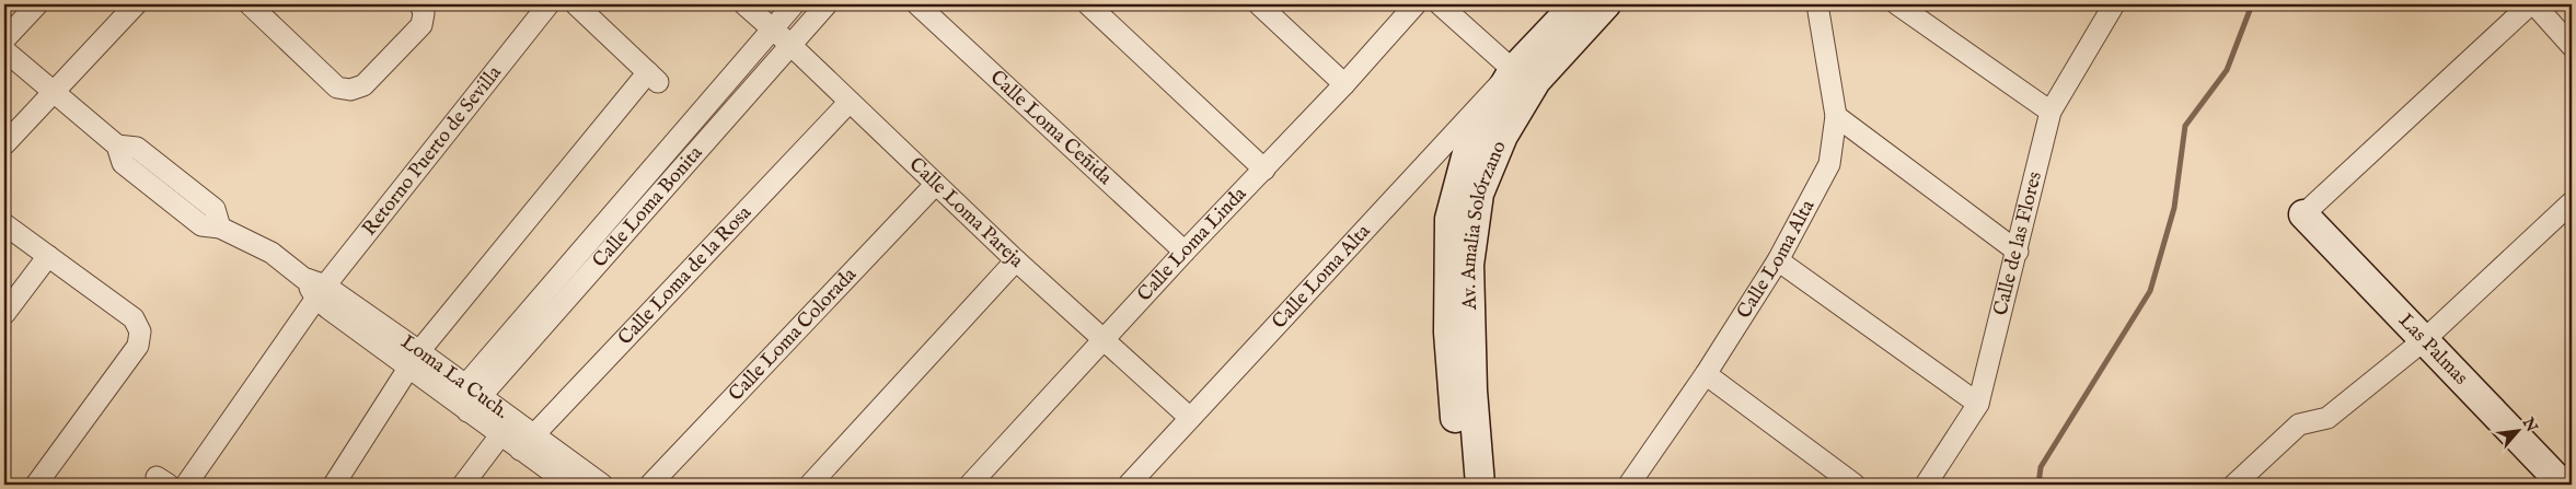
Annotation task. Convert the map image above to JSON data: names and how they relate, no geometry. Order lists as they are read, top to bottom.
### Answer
{
  "streets": {
    "main road": ["Av. Amalia Solórzano", "Las Palmas"],
    "street": [
      "Calle Loma Ceñida",
      "Retorno Puerto de Sevilla",
      "Calle Loma Bonita",
      "Calle Loma Pareja",
      "Calle de las Flores",
      "Calle Loma Linda",
      "Calle Loma Alta",
      "Calle Loma de la Rosa",
      "Calle Loma Colorada",
      "Loma La Cuch."
    ]
  },
  "crossings": [
    ["Calle Loma Ceñida", "Calle Loma Linda"],
    ["Retorno Puerto de Sevilla", "Loma La Cuch."],
    ["Calle Loma Bonita", "Calle Loma Pareja"],
    ["Calle Loma Bonita", "Loma La Cuch."],
    ["Calle Loma Pareja", "Calle Loma Linda"],
    ["Calle Loma Pareja", "Calle Loma Alta"],
    ["Calle Loma Pareja", "Calle Loma de la Rosa"],
    ["Calle Loma Pareja", "Calle Loma Colorada"],
    ["Av. Amalia Solórzano", "Calle Loma Alta"],
    ["Calle Loma de la Rosa", "Loma La Cuch."]
  ],
  "north": "top right"
}
